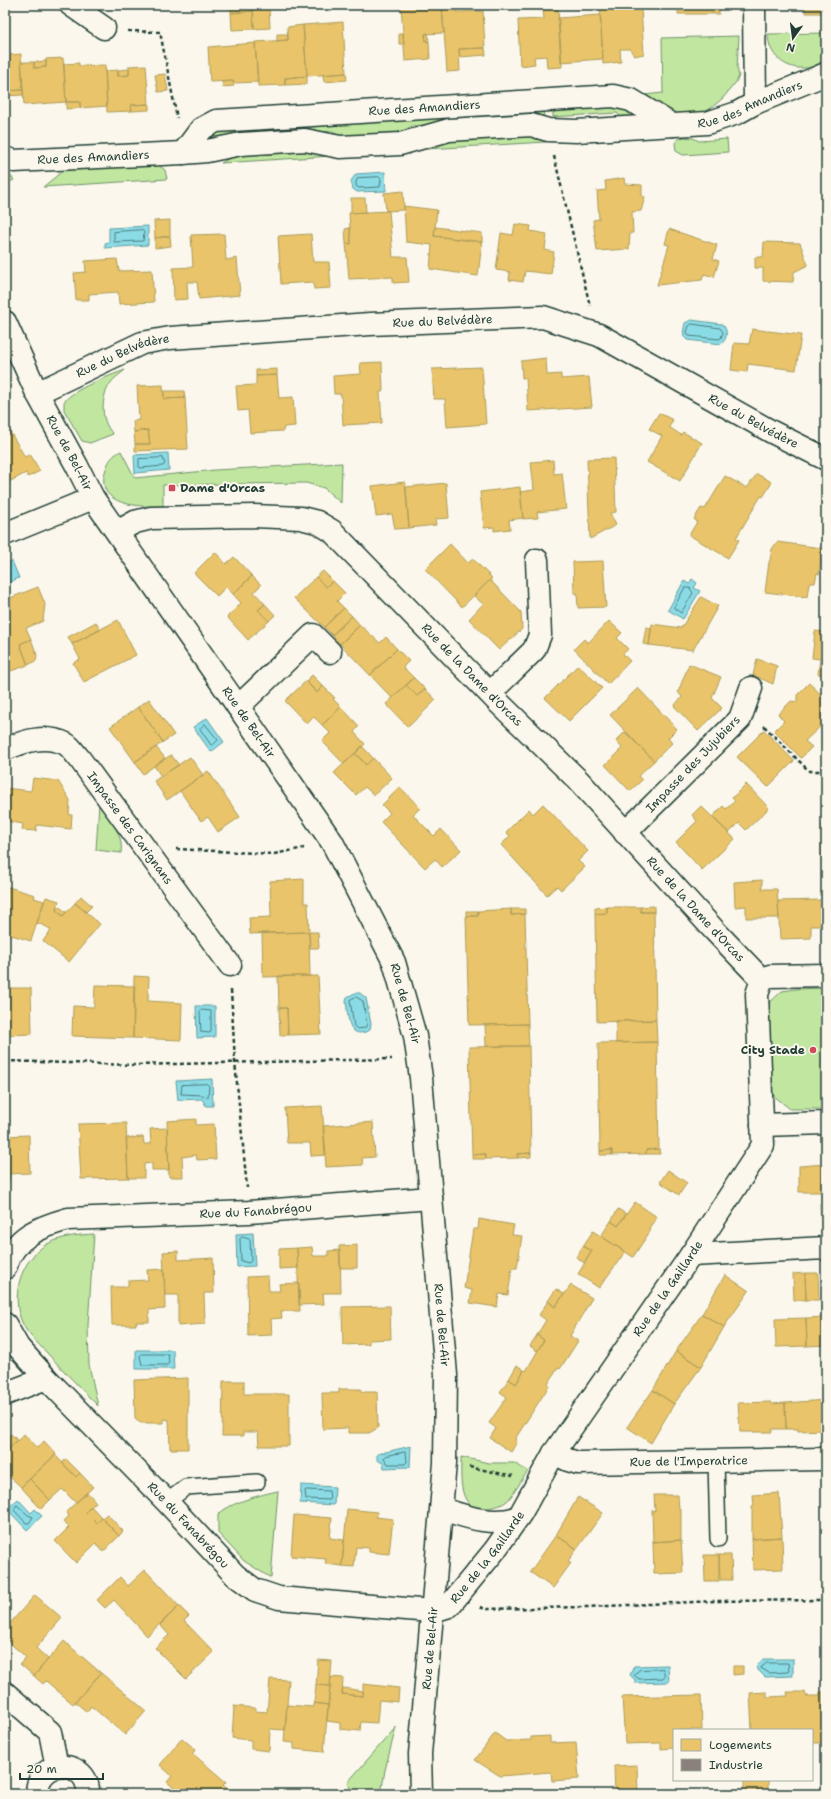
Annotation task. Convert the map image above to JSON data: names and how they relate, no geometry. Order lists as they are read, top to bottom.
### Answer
{
  "streets": {
    "street": [
      "Rue des Amandiers",
      "Rue du Belvédère",
      "Rue de Bel-Air",
      "Rue de la Dame d'Orcas",
      "Impasse des Jujubiers",
      "Impasse des Carignans",
      "Rue du Fanabrégou",
      "Rue de la Gaillarde",
      "Rue de l'Imperatrice"
    ]
  },
  "crossings": [
    ["Rue du Belvédère", "Rue de Bel-Air"],
    ["Rue de Bel-Air", "Rue de la Dame d'Orcas"],
    ["Rue de Bel-Air", "Rue du Fanabrégou"],
    ["Rue de Bel-Air", "Rue de la Gaillarde"],
    ["Rue de la Dame d'Orcas", "Impasse des Jujubiers"],
    ["Rue de la Dame d'Orcas", "Rue de la Gaillarde"],
    ["Rue du Fanabrégou", "Rue de la Gaillarde"],
    ["Rue de la Gaillarde", "Rue de l'Imperatrice"]
  ],
  "places": {
    "transit": ["Dame d'Orcas"],
    "other": ["City Stade"]
  },
  "legend": ["Logements", "Industrie"],
  "scale_bar": "20 m",
  "north": "bottom"
}
